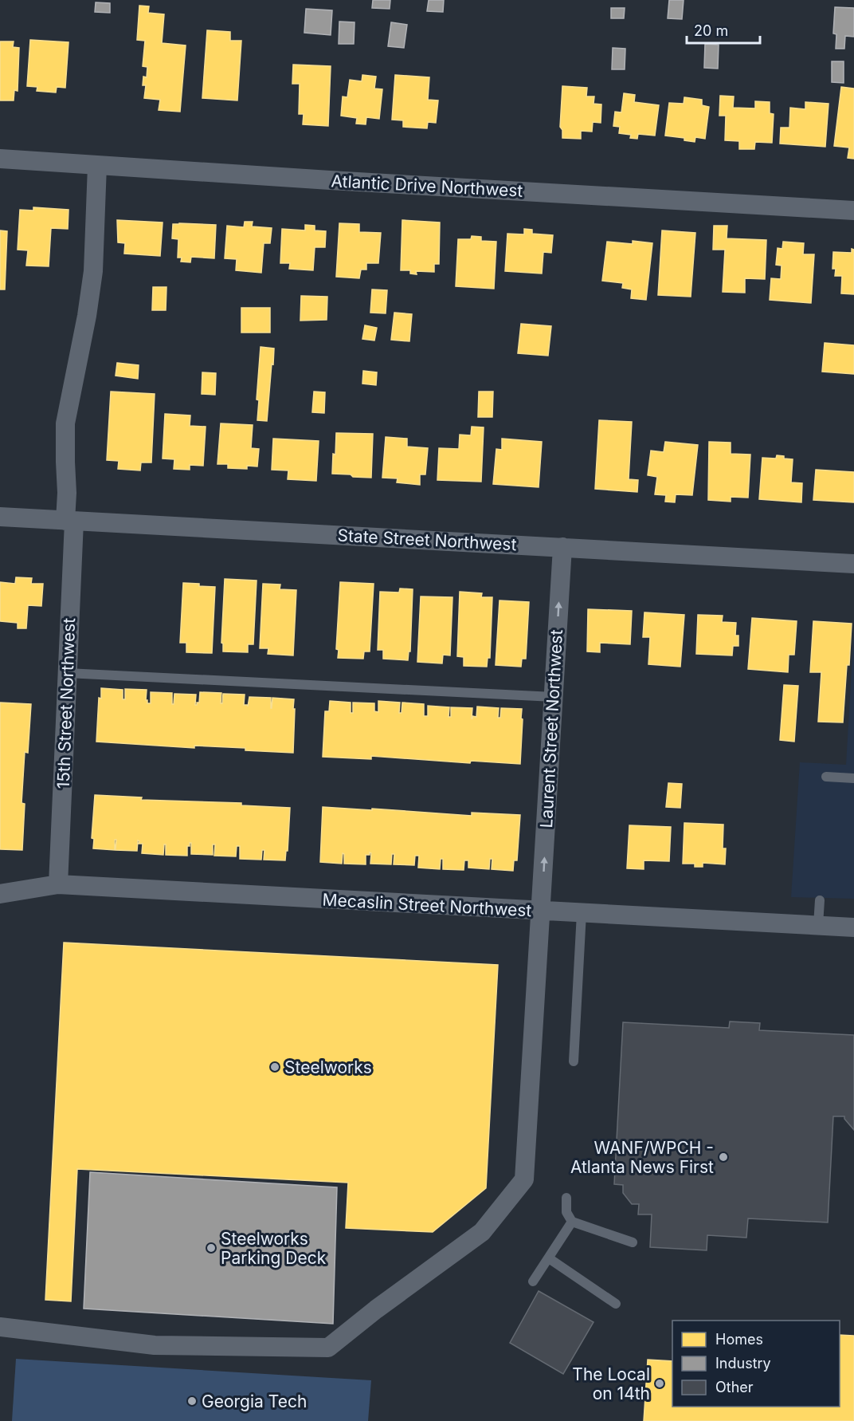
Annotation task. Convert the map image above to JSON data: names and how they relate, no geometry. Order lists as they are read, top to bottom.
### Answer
{
  "streets": {
    "street": [
      "Atlantic Drive Northwest",
      "State Street Northwest",
      "15th Street Northwest",
      "Laurent Street Northwest",
      "Mecaslin Street Northwest"
    ]
  },
  "crossings": [
    ["Atlantic Drive Northwest", "15th Street Northwest"],
    ["State Street Northwest", "15th Street Northwest"],
    ["State Street Northwest", "Laurent Street Northwest"],
    ["15th Street Northwest", "Mecaslin Street Northwest"],
    ["Laurent Street Northwest", "Mecaslin Street Northwest"]
  ],
  "places": [
    "Steelworks",
    "WANF/WPCH - Atlanta News First",
    "Steelworks Parking Deck",
    "The Local on 14th",
    "Georgia Tech"
  ],
  "legend": ["Homes", "Industry", "Other"],
  "scale_bar": "20 m"
}
